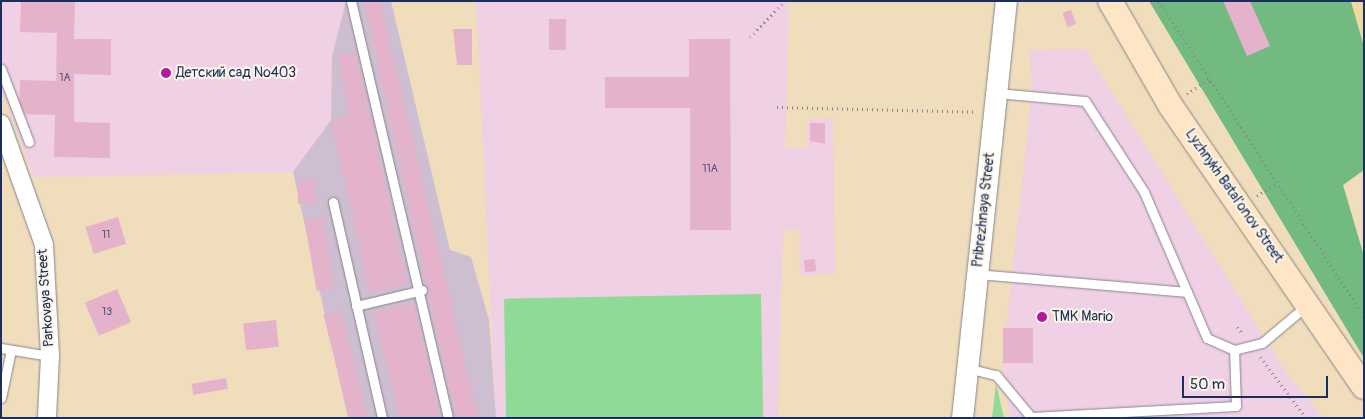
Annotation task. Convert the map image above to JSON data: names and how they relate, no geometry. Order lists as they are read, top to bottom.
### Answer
{
  "streets": {
    "main road": ["Lyzhnykh Batal'onov Street"],
    "street": ["Pribrezhnaya Street", "Parkovaya Street"]
  },
  "places": ["Детский сад №403", "TMK Mario"],
  "house_numbers": [
    "1А",
    "11А",
    "11",
    "13"
  ],
  "scale_bar": "50 m"
}
